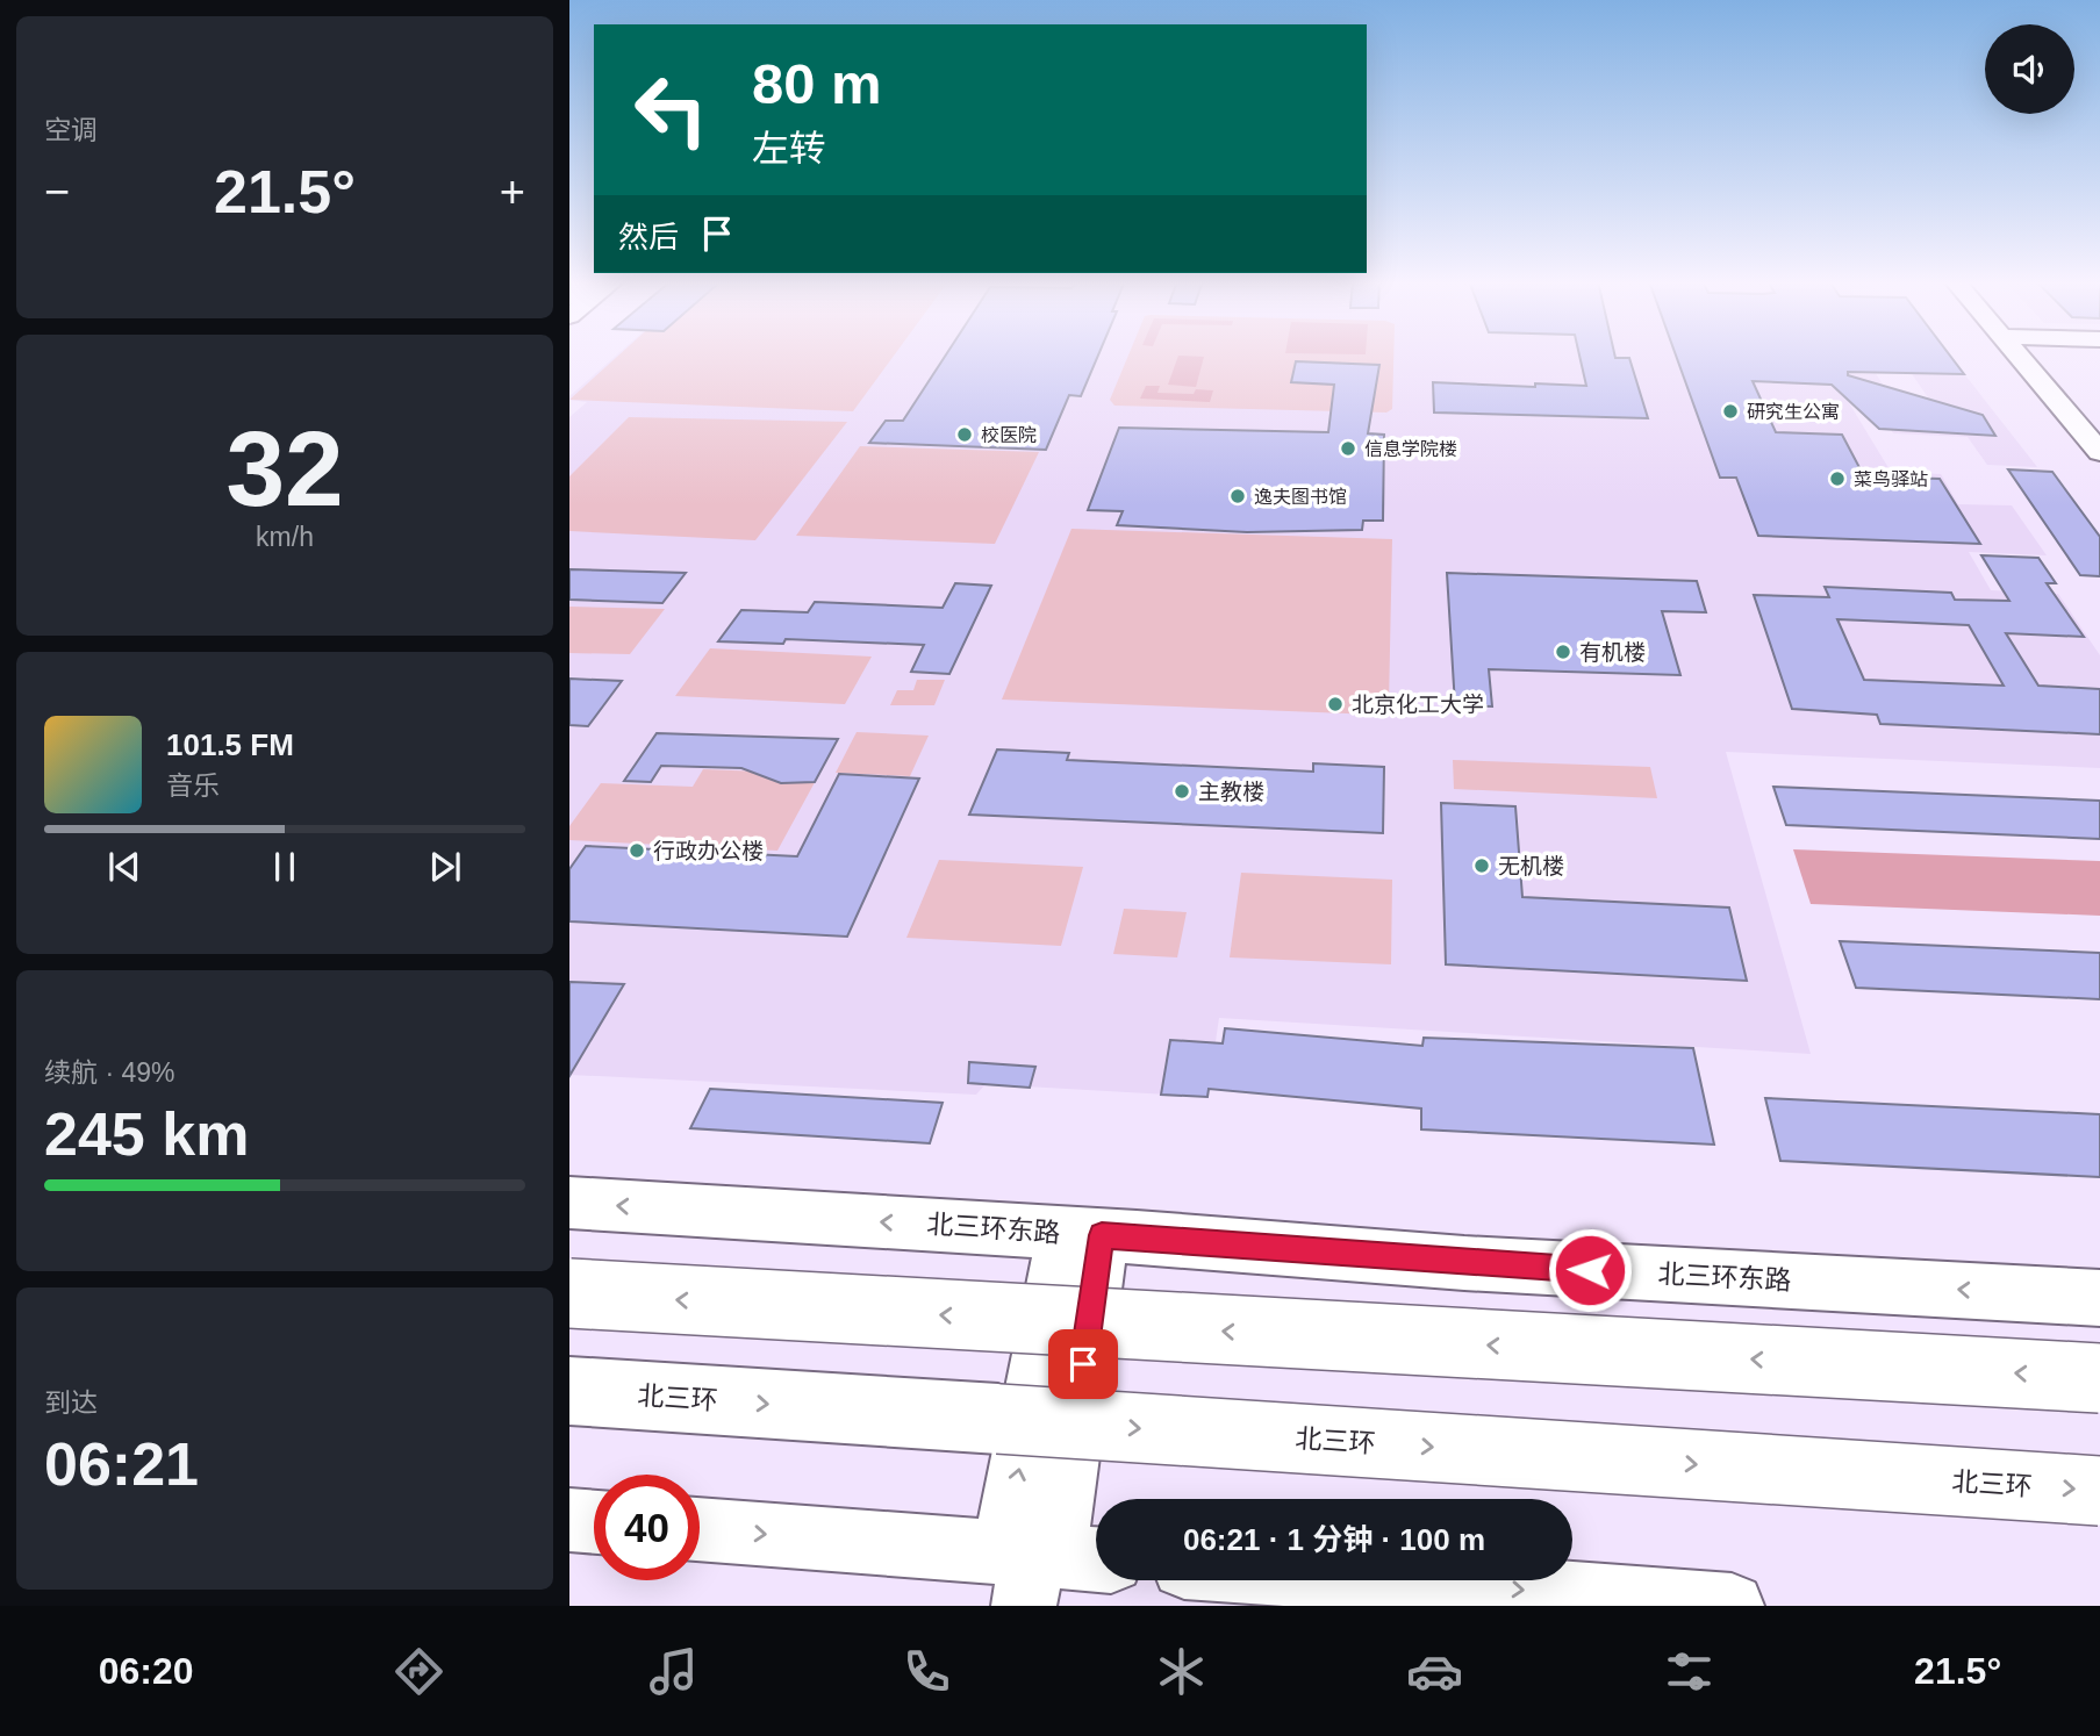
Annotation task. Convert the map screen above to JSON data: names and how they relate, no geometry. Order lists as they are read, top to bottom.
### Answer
{
  "streets": {
    "main road": ["北三环"],
    "street": ["北三环东路"]
  },
  "places": [
    "研究生公寓",
    "校医院",
    "信息学院楼",
    "菜鸟驿站",
    "逸夫图书馆",
    "有机楼",
    "北京化工大学",
    "主教楼",
    "行政办公楼",
    "无机楼"
  ],
  "page": {
    "tile": [
      "空调",
      ["32", "km/h"],
      ["续航 · 49%", "245 km"],
      ["到达", "06:21"]
    ],
    "turn": ["80 m", "左转"],
    "heat": ["−", "21.5°", "+"],
    "then": "然后",
    "song": ["101.5 FM", "音乐"],
    "limit": "40",
    "trip": "06:21 · 1 分钟 · 100 m",
    "tabs": ["06:20", "21.5°"]
  }
}
